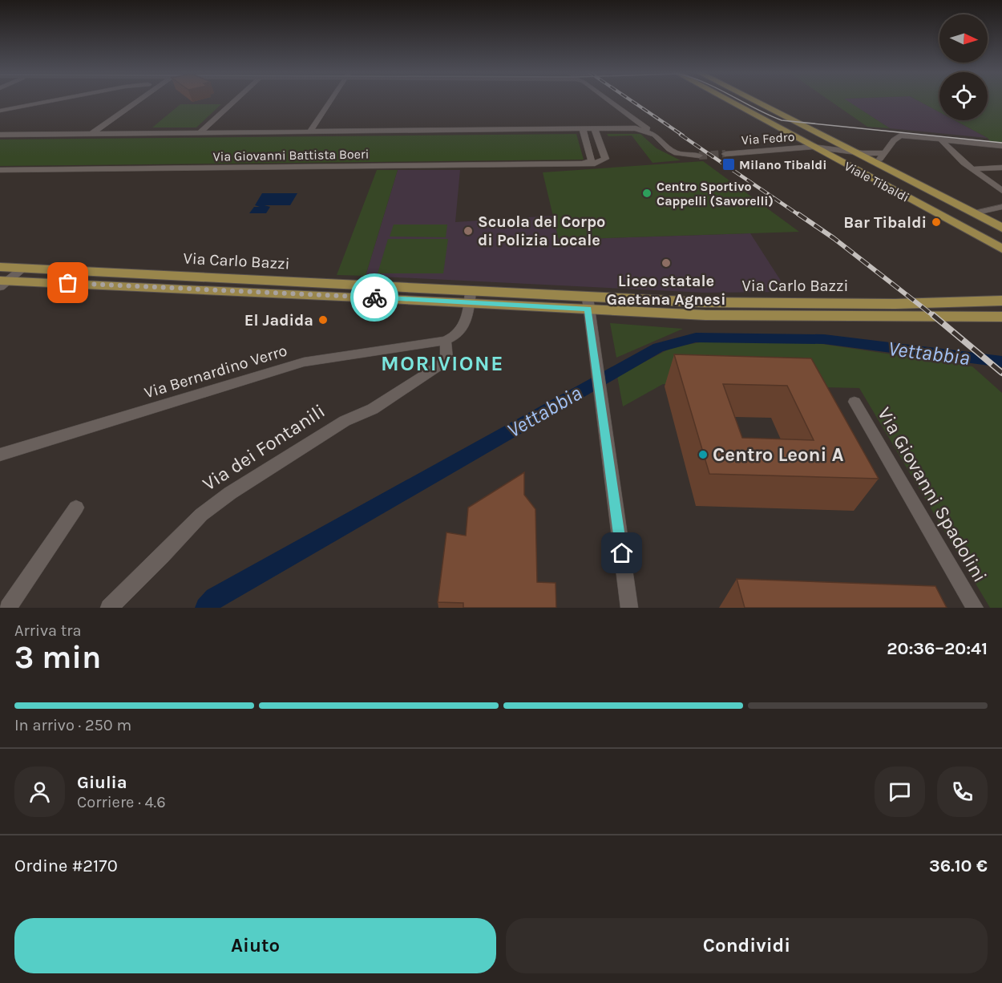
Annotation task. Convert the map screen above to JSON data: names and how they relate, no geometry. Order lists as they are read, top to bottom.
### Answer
{
  "streets": {
    "main road": ["Viale Tibaldi", "Via Carlo Bazzi"],
    "street": [
      "Via Fedro",
      "Via Giovanni Battista Boeri",
      "Via Bernardino Verro",
      "Via dei Fontanili",
      "Via Giovanni Spadolini"
    ]
  },
  "crossings": [
    ["Via Fedro", "Viale Tibaldi"],
    ["Via Bernardino Verro", "Via dei Fontanili"]
  ],
  "districts": ["MORIVIONE"],
  "water": ["Vettabbia"],
  "places": {
    "transit": ["Milano Tibaldi"],
    "other": [
      "Centro Sportivo Cappelli (Savorelli)",
      "Bar Tibaldi",
      "Scuola del Corpo di Polizia Locale",
      "Liceo statale Gaetana Agnesi",
      "El Jadida",
      "Centro Leoni A"
    ]
  },
  "north": "right",
  "page": {
    "heading": ["3 min", "Arriva tra", "20:36–20:41"],
    "panel": [
      "Giulia",
      "Corriere · 4.6",
      "Ordine #2170",
      "36.10 €"
    ],
    "bar": "In arrivo · 250 m",
    "buttons": ["Aiuto", "Condividi"]
  }
}
